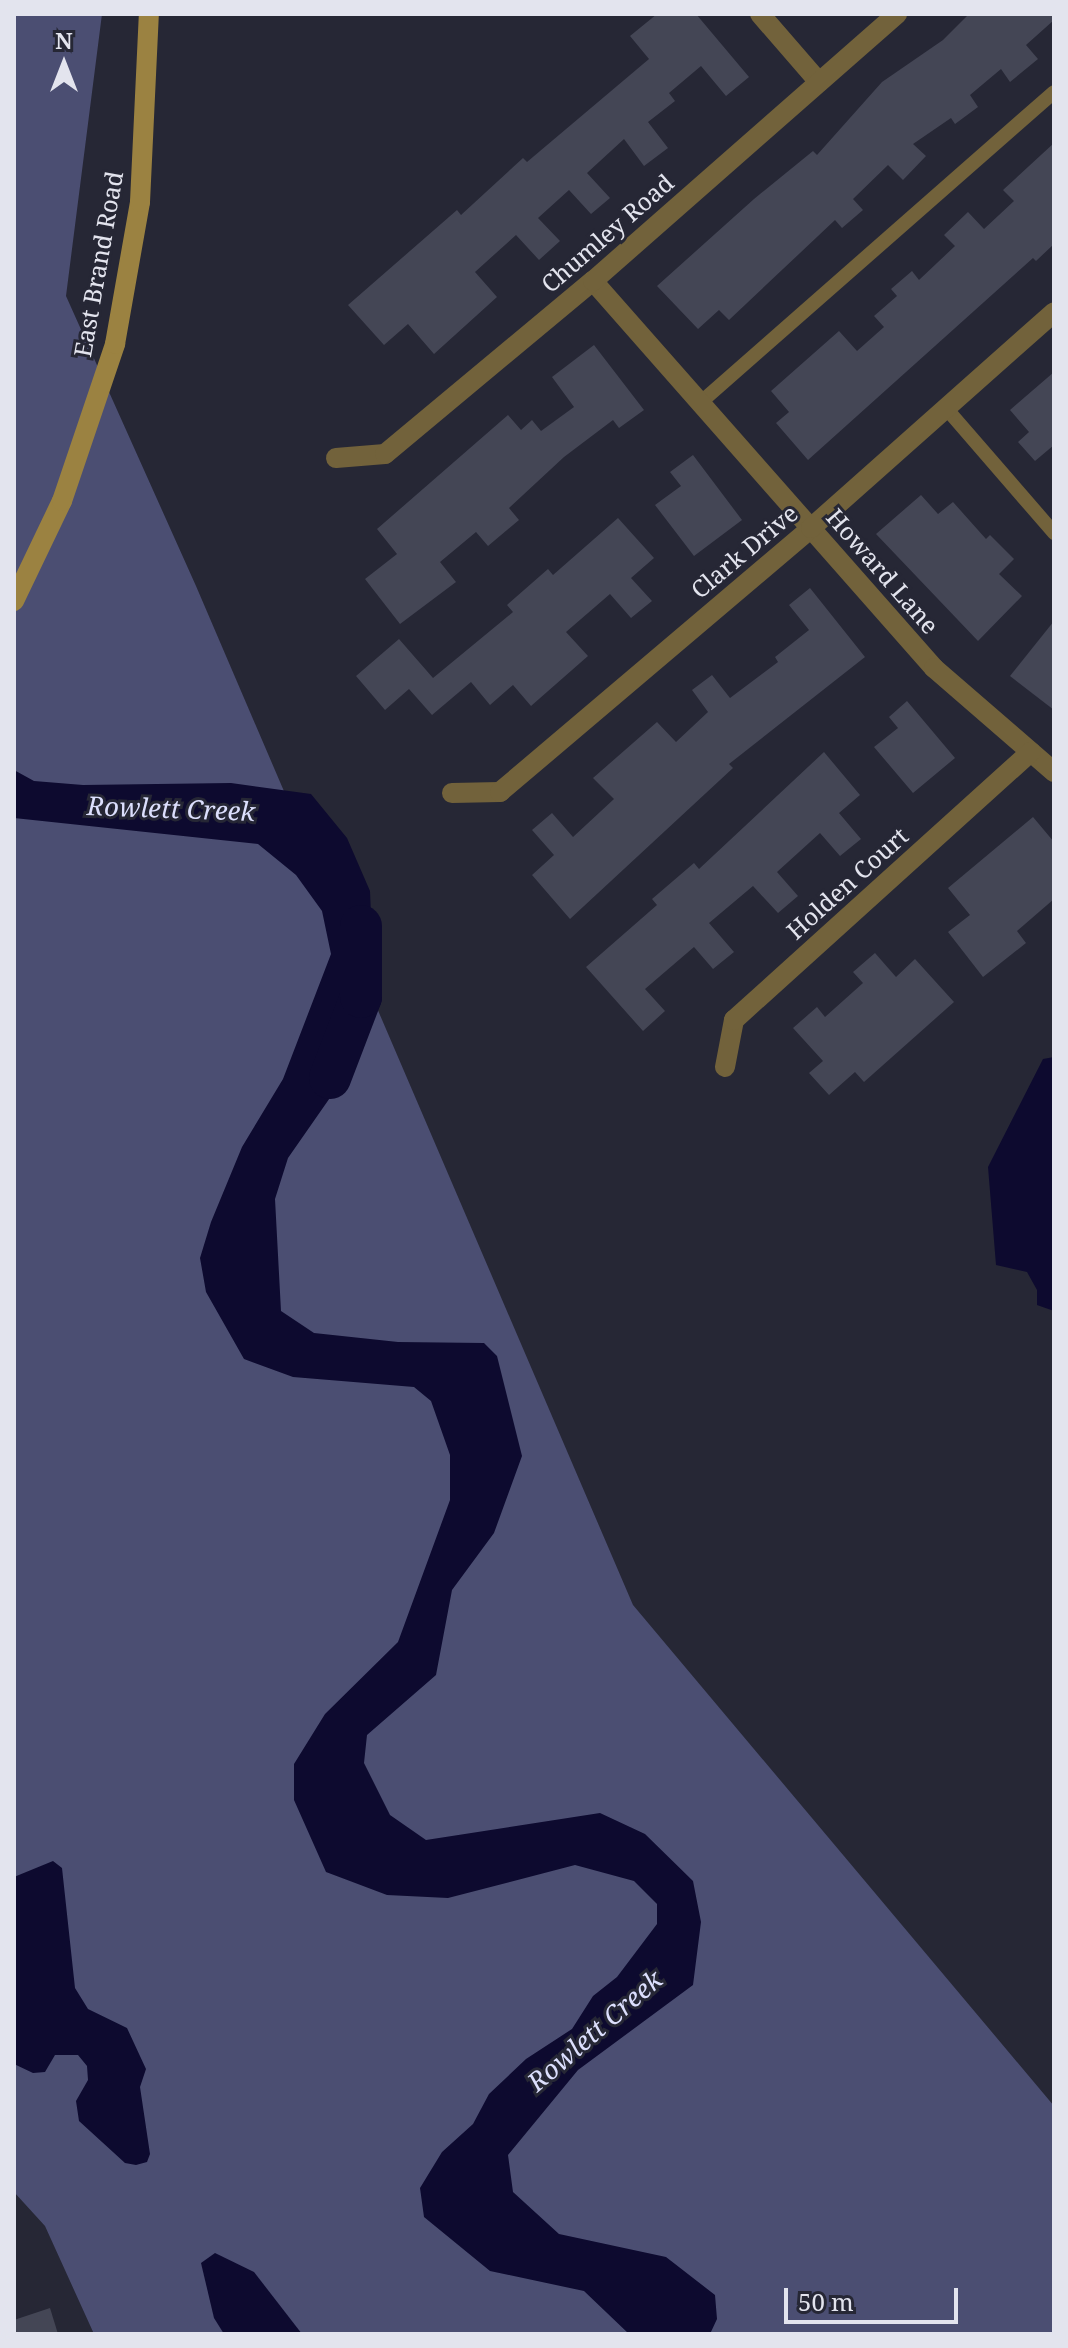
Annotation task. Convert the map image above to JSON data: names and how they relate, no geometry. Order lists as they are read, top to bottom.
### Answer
{
  "streets": {
    "main road": ["East Brand Road"],
    "street": [
      "Chumley Road",
      "Clark Drive",
      "Howard Lane",
      "Holden Court"
    ]
  },
  "crossings": [
    ["Chumley Road", "Howard Lane"],
    ["Clark Drive", "Howard Lane"],
    ["Howard Lane", "Holden Court"]
  ],
  "water": ["Rowlett Creek"],
  "scale_bar": "50 m",
  "north": "top"
}
